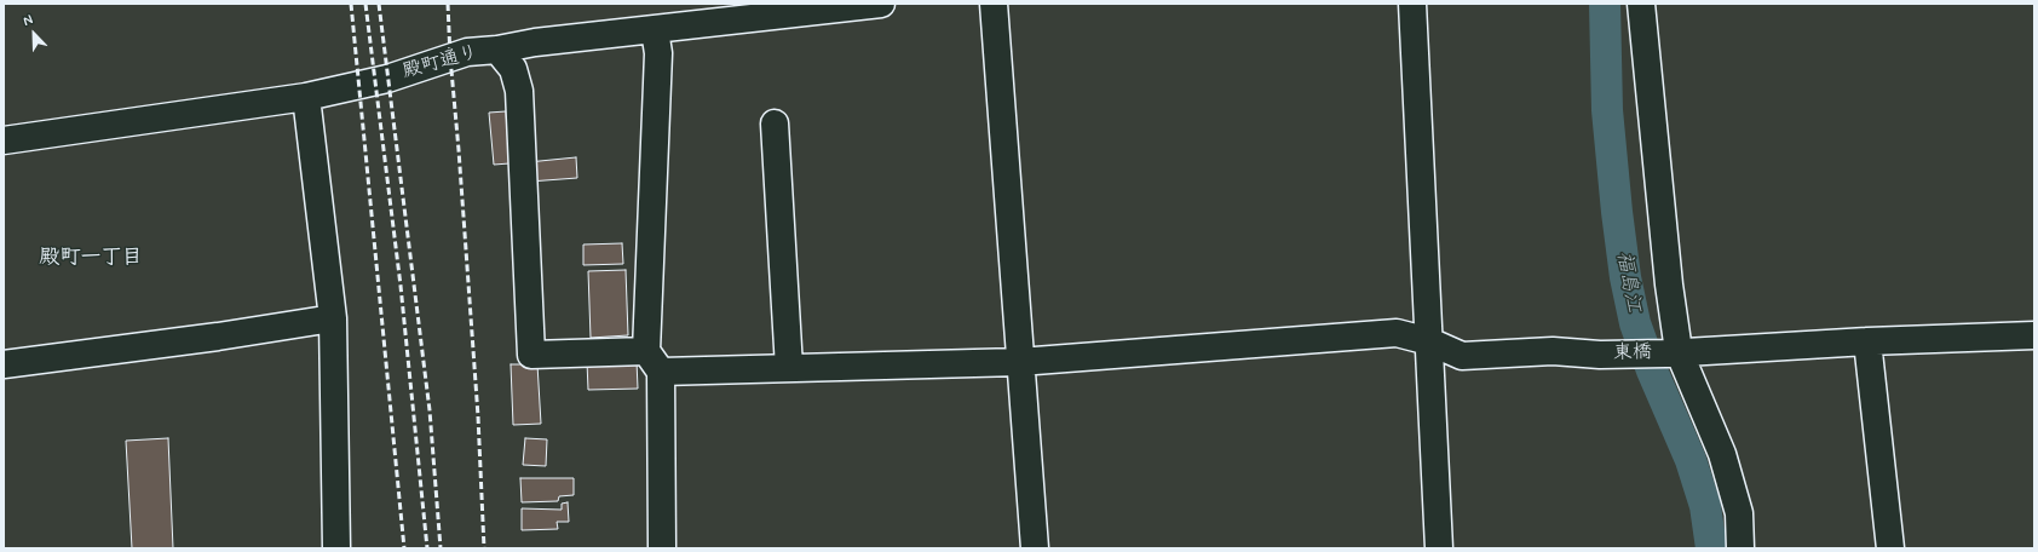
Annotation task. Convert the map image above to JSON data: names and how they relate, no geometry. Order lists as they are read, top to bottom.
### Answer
{
  "streets": {
    "street": ["殿町通り", "東橋"]
  },
  "crossings": [
    ["殿町通り", "東橋"]
  ],
  "districts": ["殿町一丁目"],
  "water": ["福島江"],
  "north": "top left"
}
